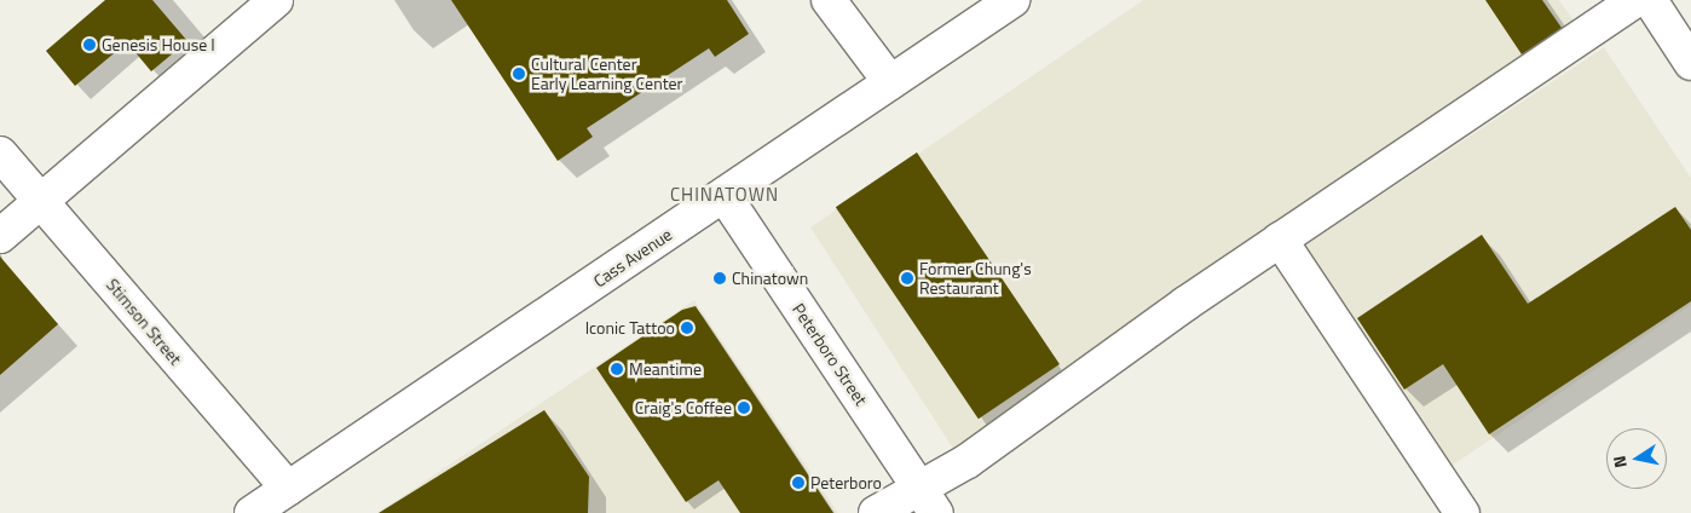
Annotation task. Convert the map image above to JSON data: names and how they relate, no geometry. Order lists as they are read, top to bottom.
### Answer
{
  "streets": {
    "street": ["Cass Avenue", "Stimson Street", "Peterboro Street"]
  },
  "crossings": [
    ["Cass Avenue", "Stimson Street"],
    ["Cass Avenue", "Peterboro Street"]
  ],
  "districts": ["CHINATOWN"],
  "places": [
    "Genesis House I",
    "Cultural Center Early Learning Center",
    "Chinatown",
    "Former Chung's Restaurant",
    "Iconic Tattoo",
    "Meantime",
    "Craig's Coffee",
    "Peterboro"
  ],
  "north": "left"
}
